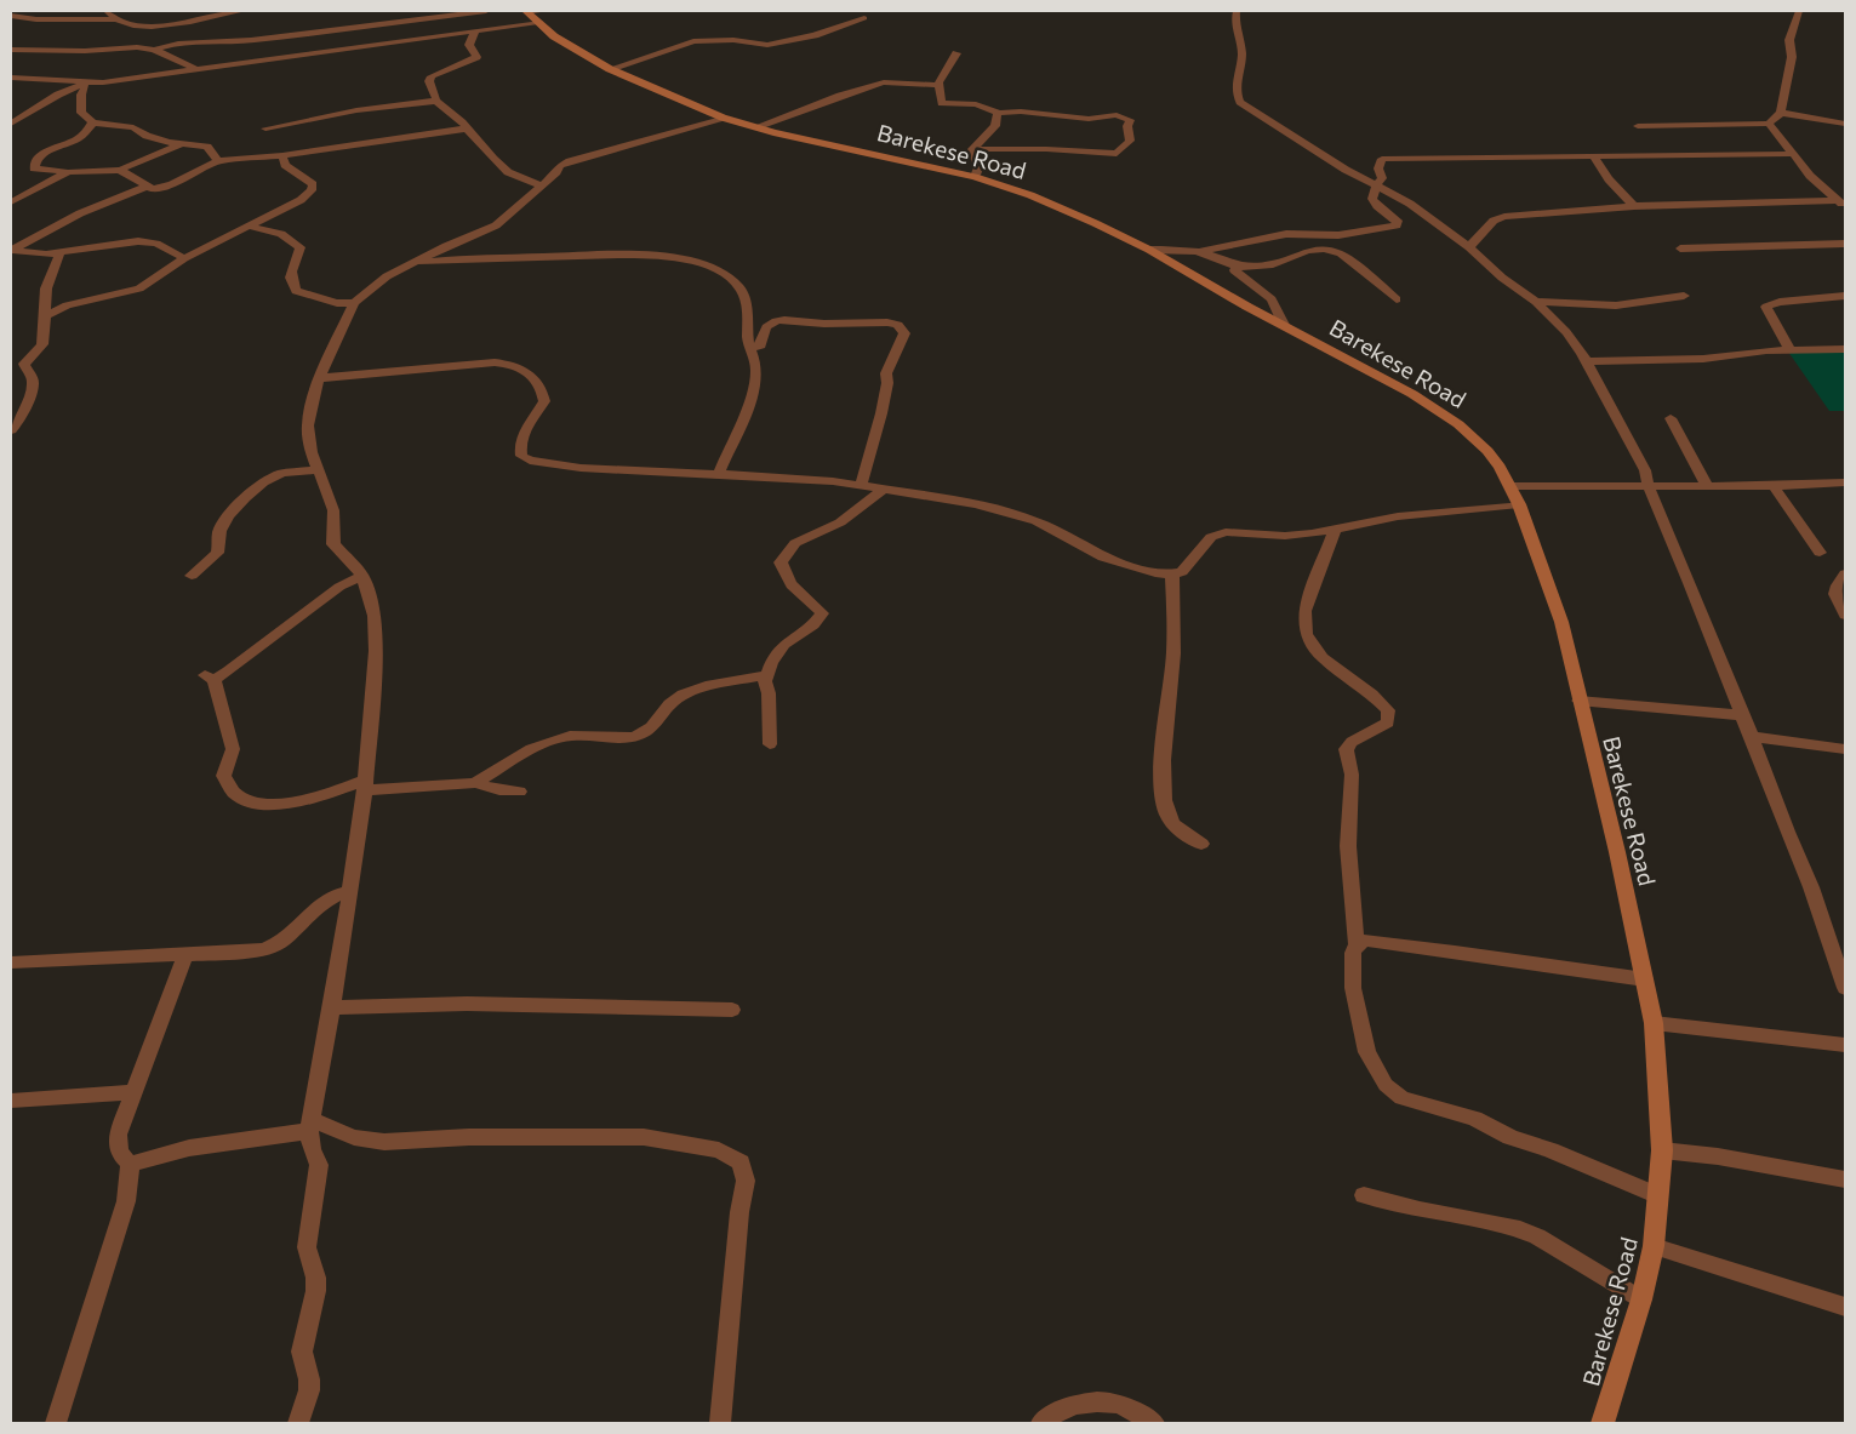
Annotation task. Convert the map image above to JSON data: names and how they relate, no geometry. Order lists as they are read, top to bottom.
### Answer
{
  "streets": {
    "main road": ["Barekese Road"]
  }
}
